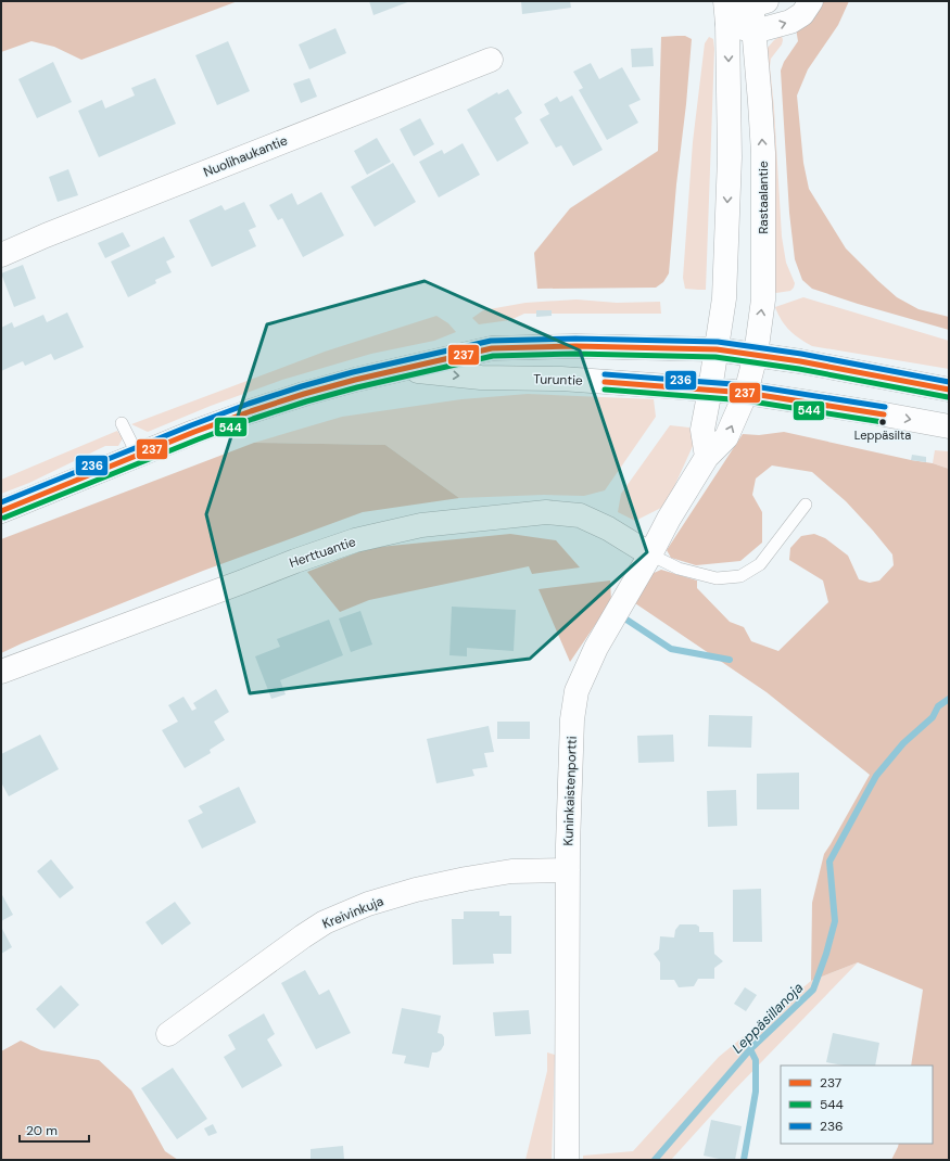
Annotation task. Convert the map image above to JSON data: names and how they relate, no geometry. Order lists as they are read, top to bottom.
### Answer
{
  "streets": {
    "street": [
      "Nuolihaukantie",
      "Rastaalantie",
      "Turuntie",
      "Herttuantie",
      "Kuninkaistenportti",
      "Kreivinkuja"
    ]
  },
  "crossings": [
    ["Rastaalantie", "Turuntie"],
    ["Rastaalantie", "Kuninkaistenportti"],
    ["Turuntie", "Kuninkaistenportti"],
    ["Herttuantie", "Kuninkaistenportti"],
    ["Kuninkaistenportti", "Kreivinkuja"]
  ],
  "water": ["Leppäsillanoja"],
  "places": ["Leppäsilta"],
  "lines": ["transit line 236", "transit line 237", "transit line 544"],
  "legend": ["237", "544", "236"],
  "scale_bar": "20 m"
}
